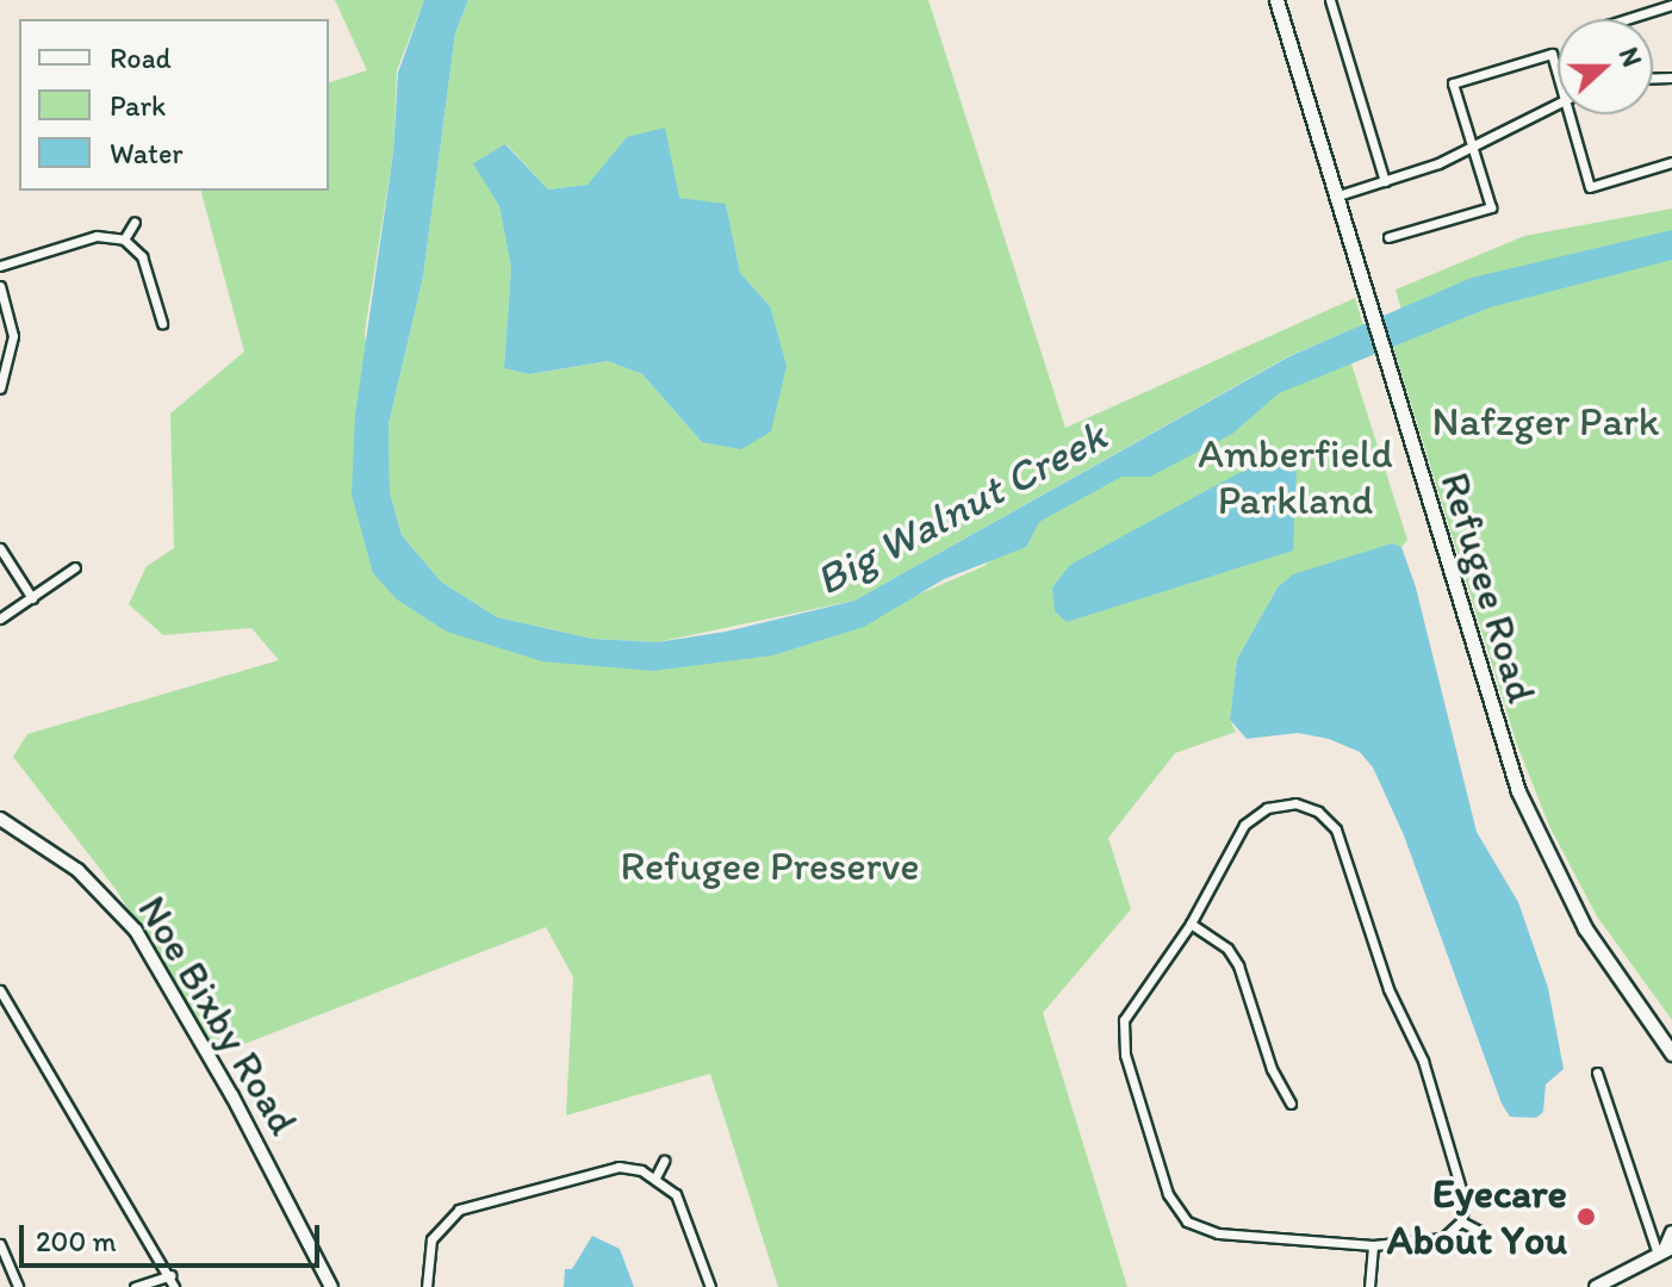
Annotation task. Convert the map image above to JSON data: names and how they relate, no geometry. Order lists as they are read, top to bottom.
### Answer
{
  "streets": {
    "main road": ["Refugee Road"],
    "street": ["Noe Bixby Road"]
  },
  "water": ["Big Walnut Creek"],
  "parks": ["Nafzger Park", "Amberfield Parkland", "Refugee Preserve"],
  "places": ["Eyecare About You"],
  "legend": ["Road", "Park", "Water"],
  "scale_bar": "200 m",
  "north": "right"
}
